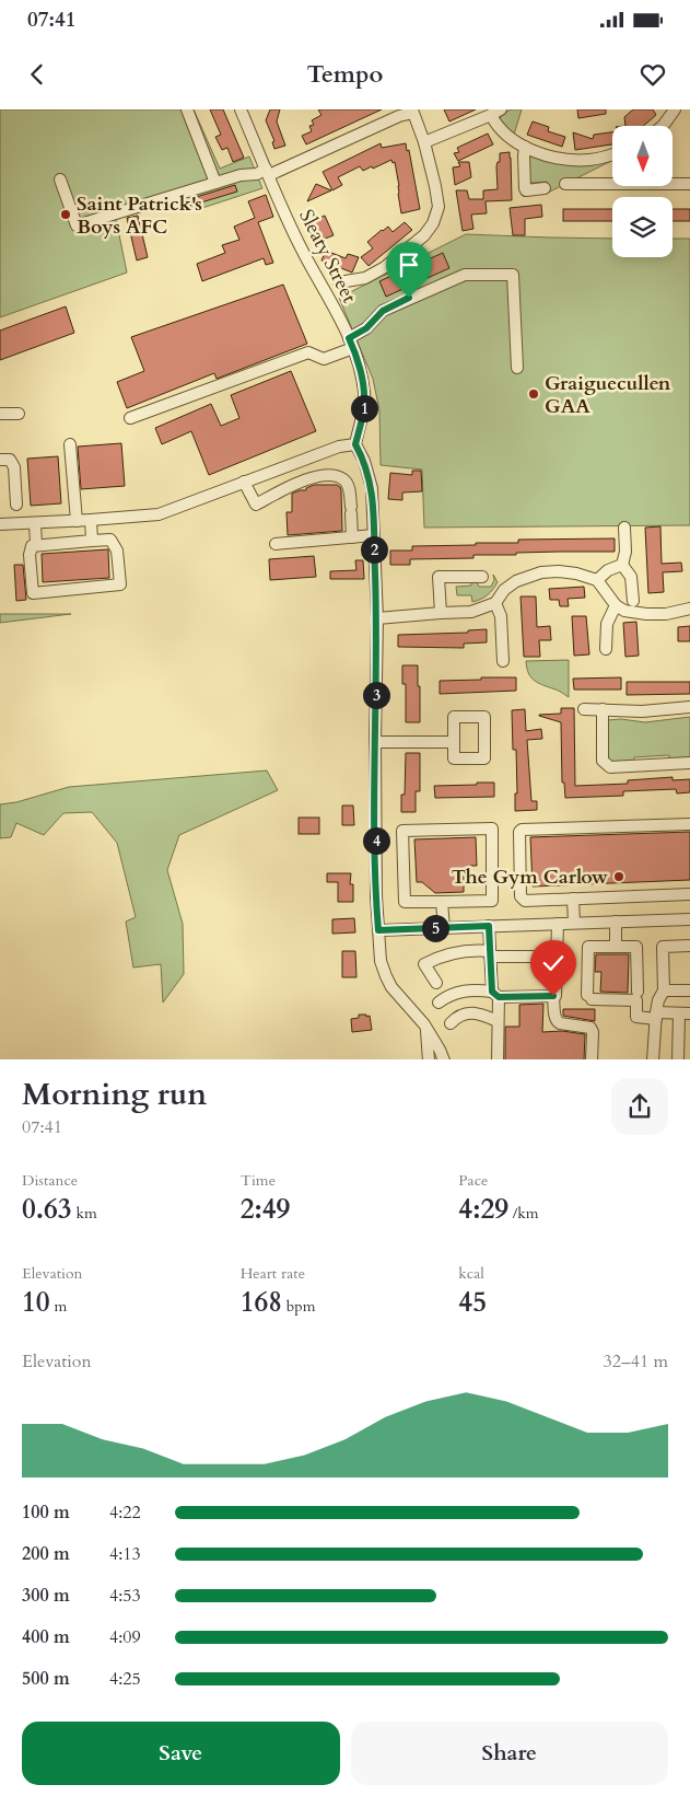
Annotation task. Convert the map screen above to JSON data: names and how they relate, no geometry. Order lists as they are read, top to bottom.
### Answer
{
  "streets": {
    "street": ["Sleaty Street"]
  },
  "places": ["Saint Patrick's Boys AFC", "Graiguecullen GAA", "The Gym Carlow"],
  "north": "bottom",
  "page": {
    "status": "07:41",
    "header": "Tempo",
    "pins": [
      "1",
      "2",
      "3",
      "4",
      "5"
    ],
    "heading": ["Morning run", "07:41"],
    "stats": [
      ["Distance", "0.63 km"],
      ["Time", "2:49"],
      ["Pace", "4:29 /km"],
      ["Elevation", "10 m"],
      ["Heart rate", "168 bpm"],
      ["kcal", "45"]
    ],
    "chart": ["Elevation", "32–41 m"],
    "list": [
      {
        "name": "100 m",
        "note": "4:22"
      },
      {
        "name": "200 m",
        "note": "4:13"
      },
      {
        "name": "300 m",
        "note": "4:53"
      },
      {
        "name": "400 m",
        "note": "4:09"
      },
      {
        "name": "500 m",
        "note": "4:25"
      }
    ],
    "buttons": ["Save", "Share"]
  }
}
